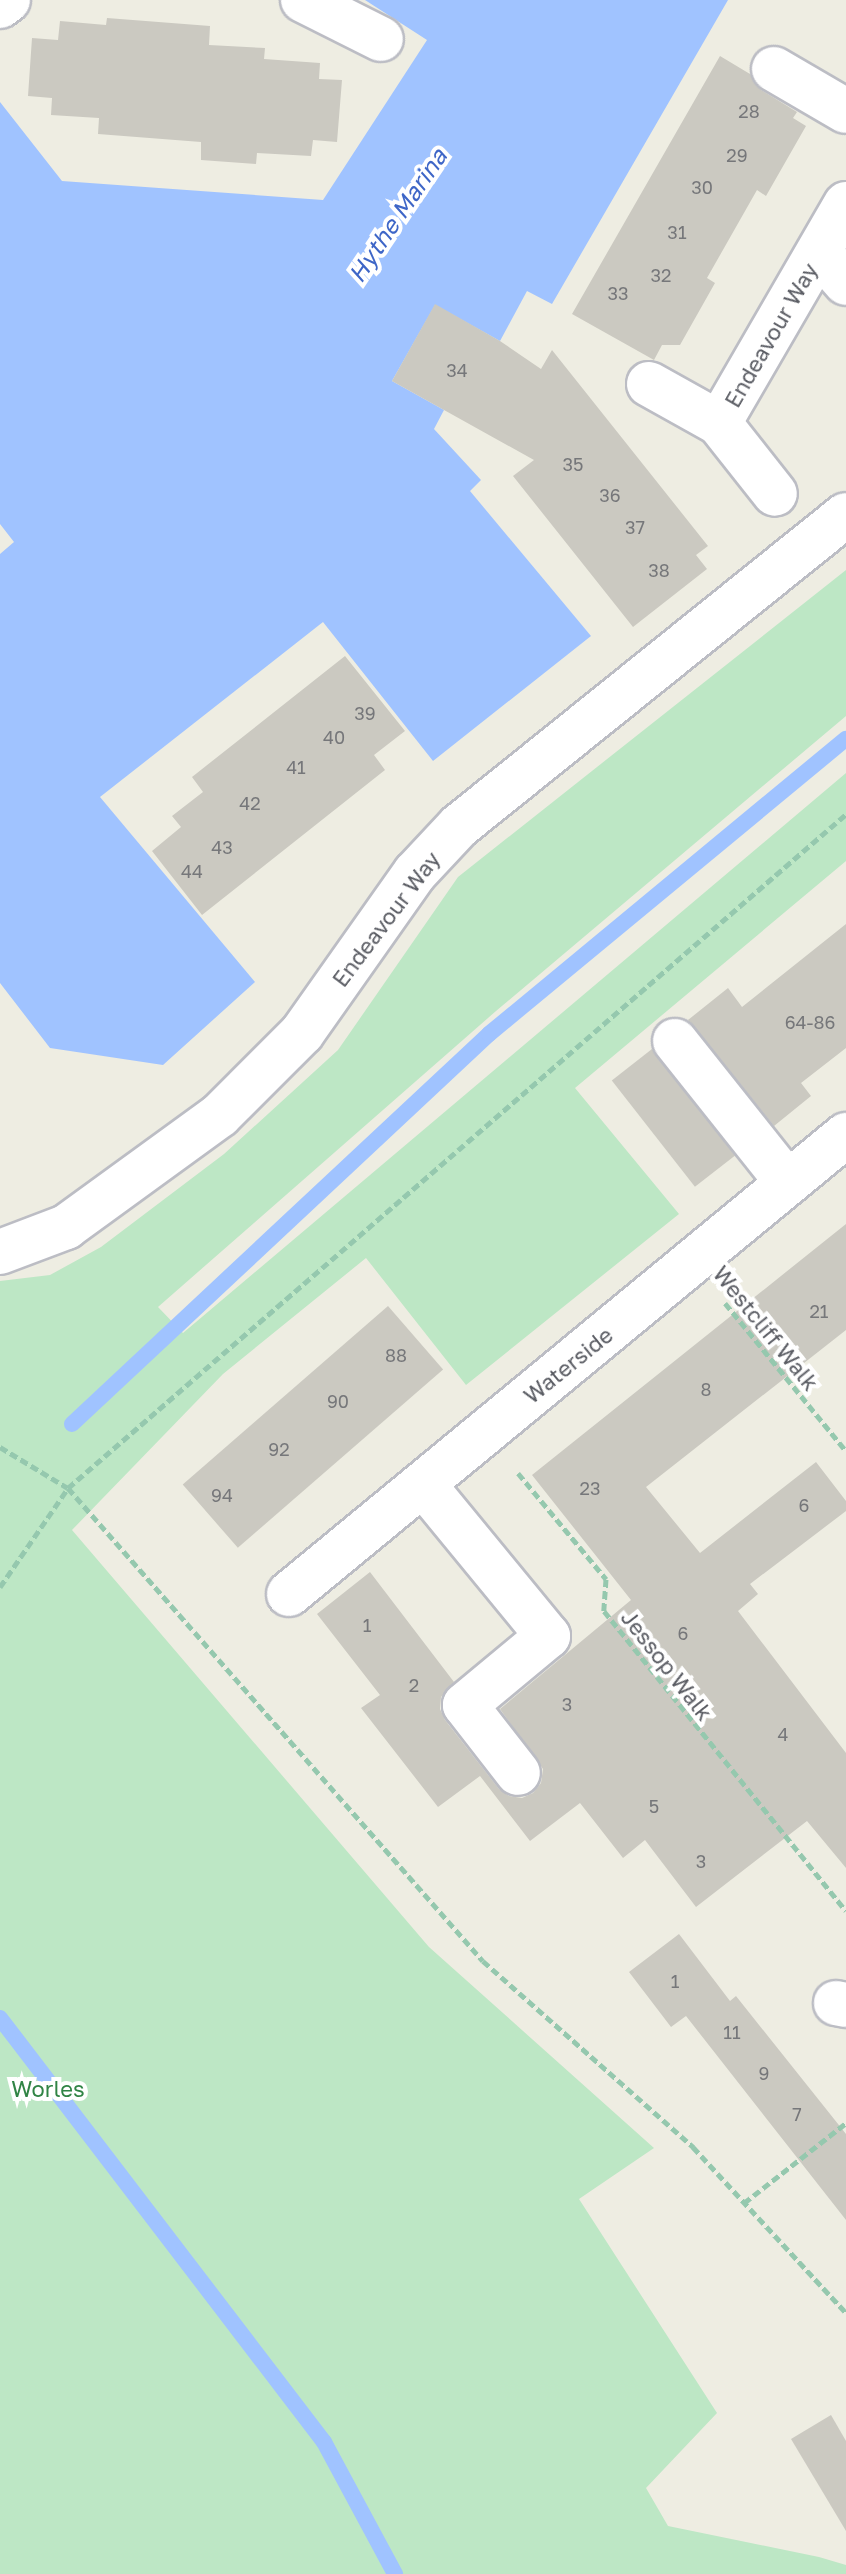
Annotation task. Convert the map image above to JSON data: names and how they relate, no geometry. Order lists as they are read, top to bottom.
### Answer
{
  "streets": {
    "street": ["Endeavour Way", "Waterside"],
    "path": ["Westcliff Walk", "Jessop Walk"]
  },
  "crossings": [
    ["Westcliff Walk", "Waterside"],
    ["Waterside", "Jessop Walk"]
  ],
  "water": ["Hythe Marina"],
  "parks": ["Worles"],
  "house_numbers": [
    "28",
    "29",
    "30",
    "31",
    "32",
    "33",
    "34",
    "35",
    "36",
    "37",
    "38",
    "39",
    "40",
    "41",
    "42",
    "43",
    "44",
    "64-86",
    "21",
    "88",
    "8",
    "90",
    "92",
    "23",
    "94",
    "6",
    "1",
    "6",
    "2",
    "3",
    "4",
    "5",
    "3",
    "1",
    "11",
    "9",
    "7"
  ]
}
